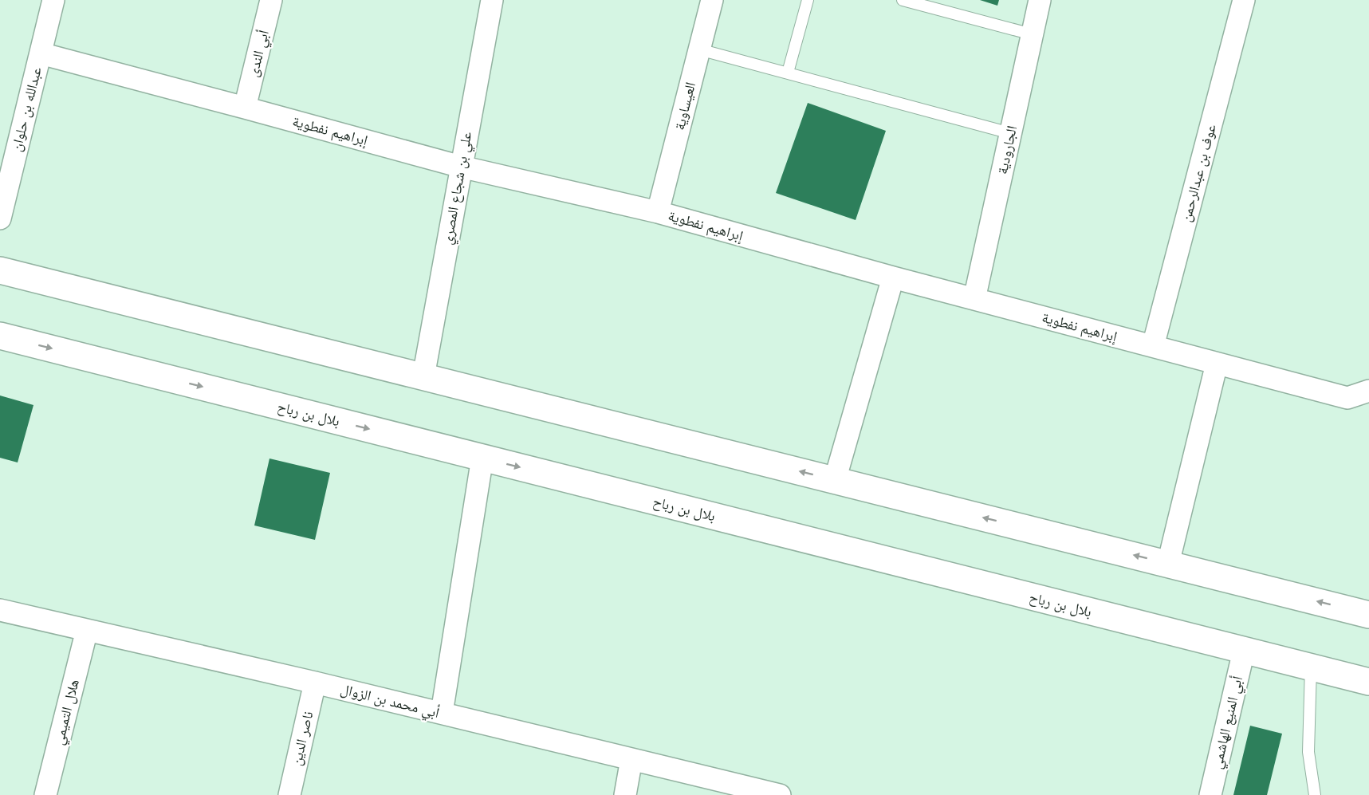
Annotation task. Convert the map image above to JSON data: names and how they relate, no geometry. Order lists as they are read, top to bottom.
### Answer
{
  "streets": {
    "main road": ["بلال بن رباح"],
    "street": [
      "أبي الندى",
      "العيساوية",
      "عبدالله بن حلوان",
      "إبراهيم نفطوية",
      "الجارودية",
      "عوف بن عبدالرحمن",
      "علي بن شجاع المصري",
      "أبي محمد بن الزوال",
      "هلال التميمي",
      "أبي المنيع الهاشمي",
      "ناصر الدين"
    ]
  },
  "crossings": [
    ["أبي الندى", "إبراهيم نفطوية"],
    ["العيساوية", "إبراهيم نفطوية"],
    ["عبدالله بن حلوان", "إبراهيم نفطوية"],
    ["إبراهيم نفطوية", "الجارودية"],
    ["إبراهيم نفطوية", "عوف بن عبدالرحمن"],
    ["إبراهيم نفطوية", "علي بن شجاع المصري"],
    ["بلال بن رباح", "أبي المنيع الهاشمي"],
    ["أبي محمد بن الزوال", "هلال التميمي"],
    ["أبي محمد بن الزوال", "ناصر الدين"]
  ]
}
